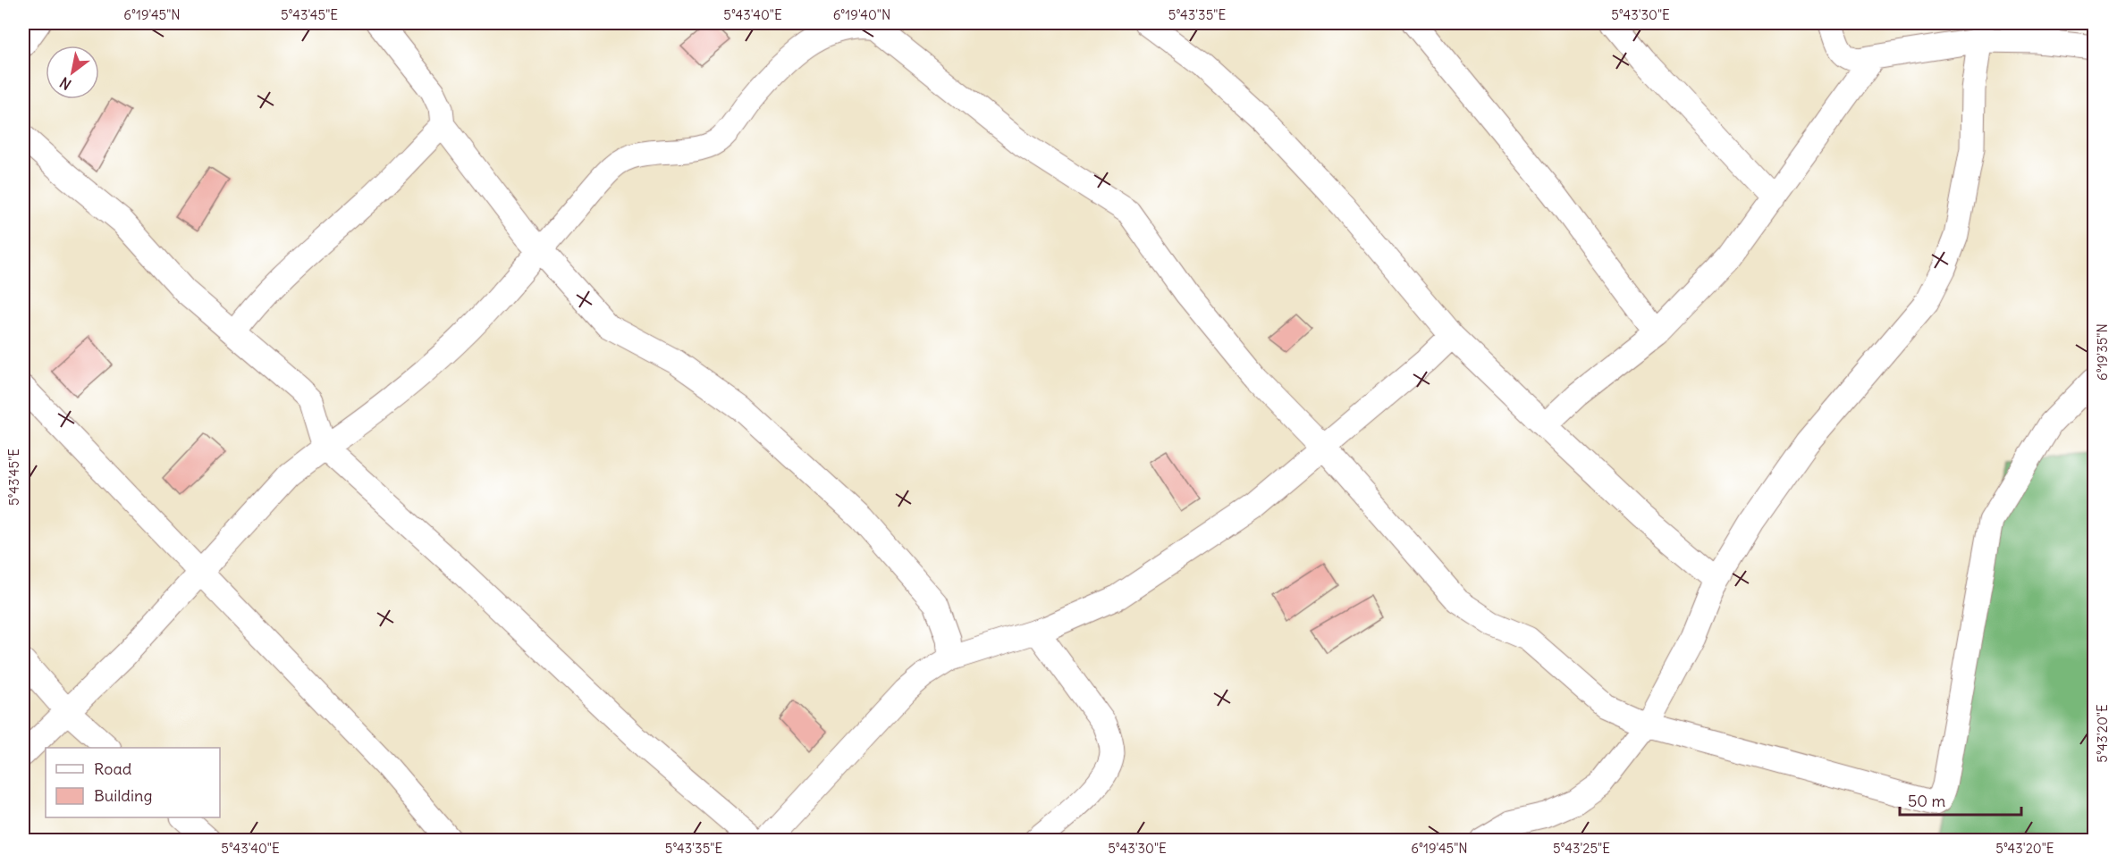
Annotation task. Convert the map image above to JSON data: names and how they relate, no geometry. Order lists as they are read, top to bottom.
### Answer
{
  "legend": ["Road", "Building"],
  "scale_bar": "50 m",
  "north": "bottom left",
  "coordinates": [
    "6°19'45\"N",
    "5°43'45\"E",
    "5°43'40\"E",
    "6°19'40\"N",
    "5°43'35\"E",
    "5°43'30\"E",
    "6°19'35\"N",
    "5°43'20\"E",
    "5°43'25\"E"
  ]
}
